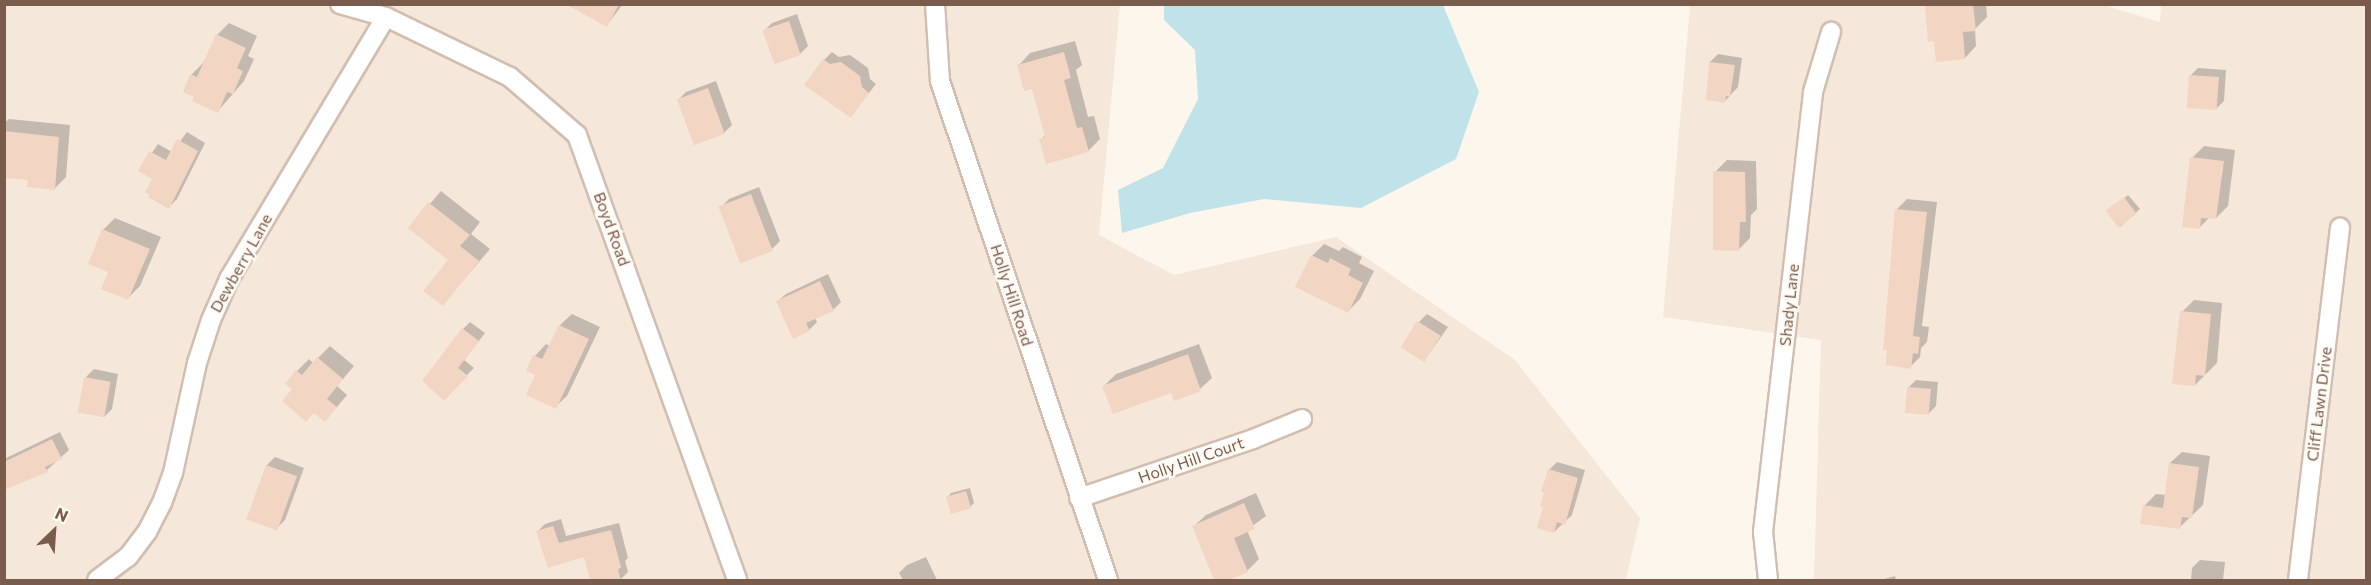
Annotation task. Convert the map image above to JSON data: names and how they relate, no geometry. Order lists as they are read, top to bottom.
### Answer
{
  "streets": {
    "street": [
      "Boyd Road",
      "Dewberry Lane",
      "Holly Hill Road",
      "Shady Lane",
      "Cliff Lawn Drive",
      "Holly Hill Court"
    ]
  },
  "crossings": [
    ["Boyd Road", "Dewberry Lane"],
    ["Holly Hill Road", "Holly Hill Court"]
  ],
  "north": "top right"
}
